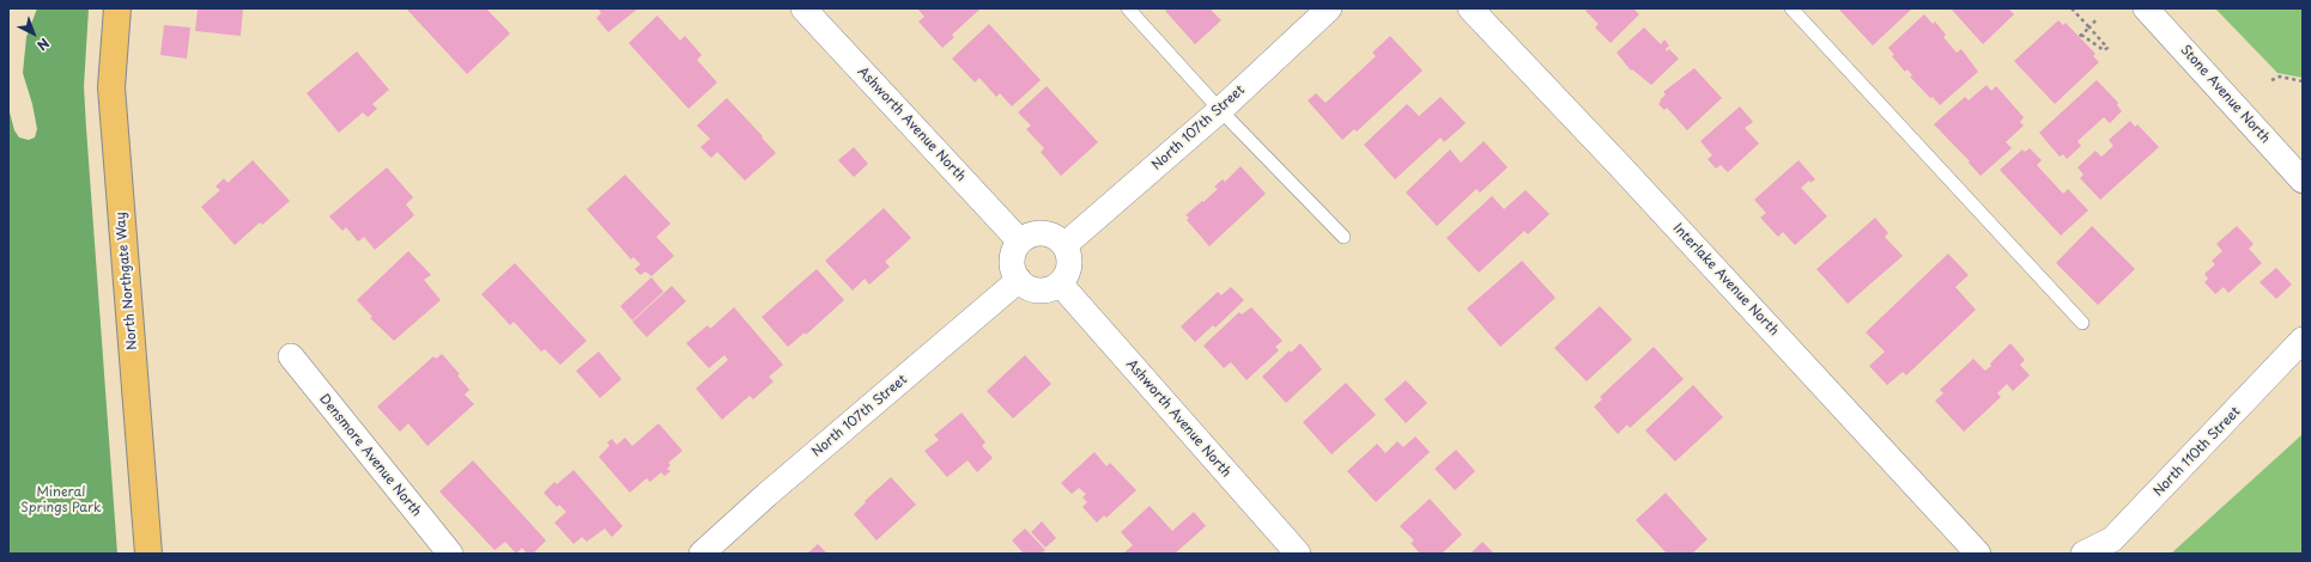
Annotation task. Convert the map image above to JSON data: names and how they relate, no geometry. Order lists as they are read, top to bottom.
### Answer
{
  "streets": {
    "main road": ["North Northgate Way"],
    "street": [
      "Stone Avenue North",
      "Ashworth Avenue North",
      "North 107th Street",
      "Interlake Avenue North",
      "North 110th Street",
      "Densmore Avenue North"
    ]
  },
  "crossings": [
    ["Ashworth Avenue North", "North 107th Street"]
  ],
  "parks": ["Mineral Springs Park"],
  "north": "bottom right"
}
